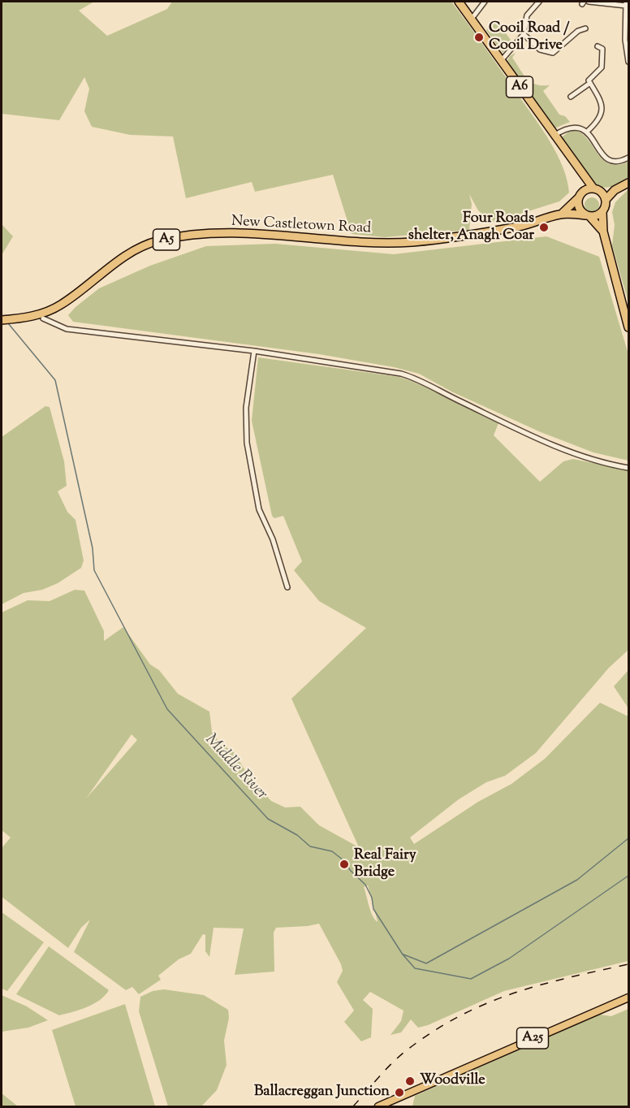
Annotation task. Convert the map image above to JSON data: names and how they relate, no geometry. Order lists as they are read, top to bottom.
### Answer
{
  "streets": {
    "highway": ["A6", "New Castletown Road", "A5"],
    "main road": ["A25"]
  },
  "crossings": [
    ["A6", "A5"],
    ["New Castletown Road", "A5"]
  ],
  "water": ["Middle River"],
  "places": [
    "Cooil Road / Cooil Drive",
    "Four Roads shelter, Anagh Coar",
    "Real Fairy Bridge",
    "Woodville",
    "Ballacreggan Junction"
  ]
}
